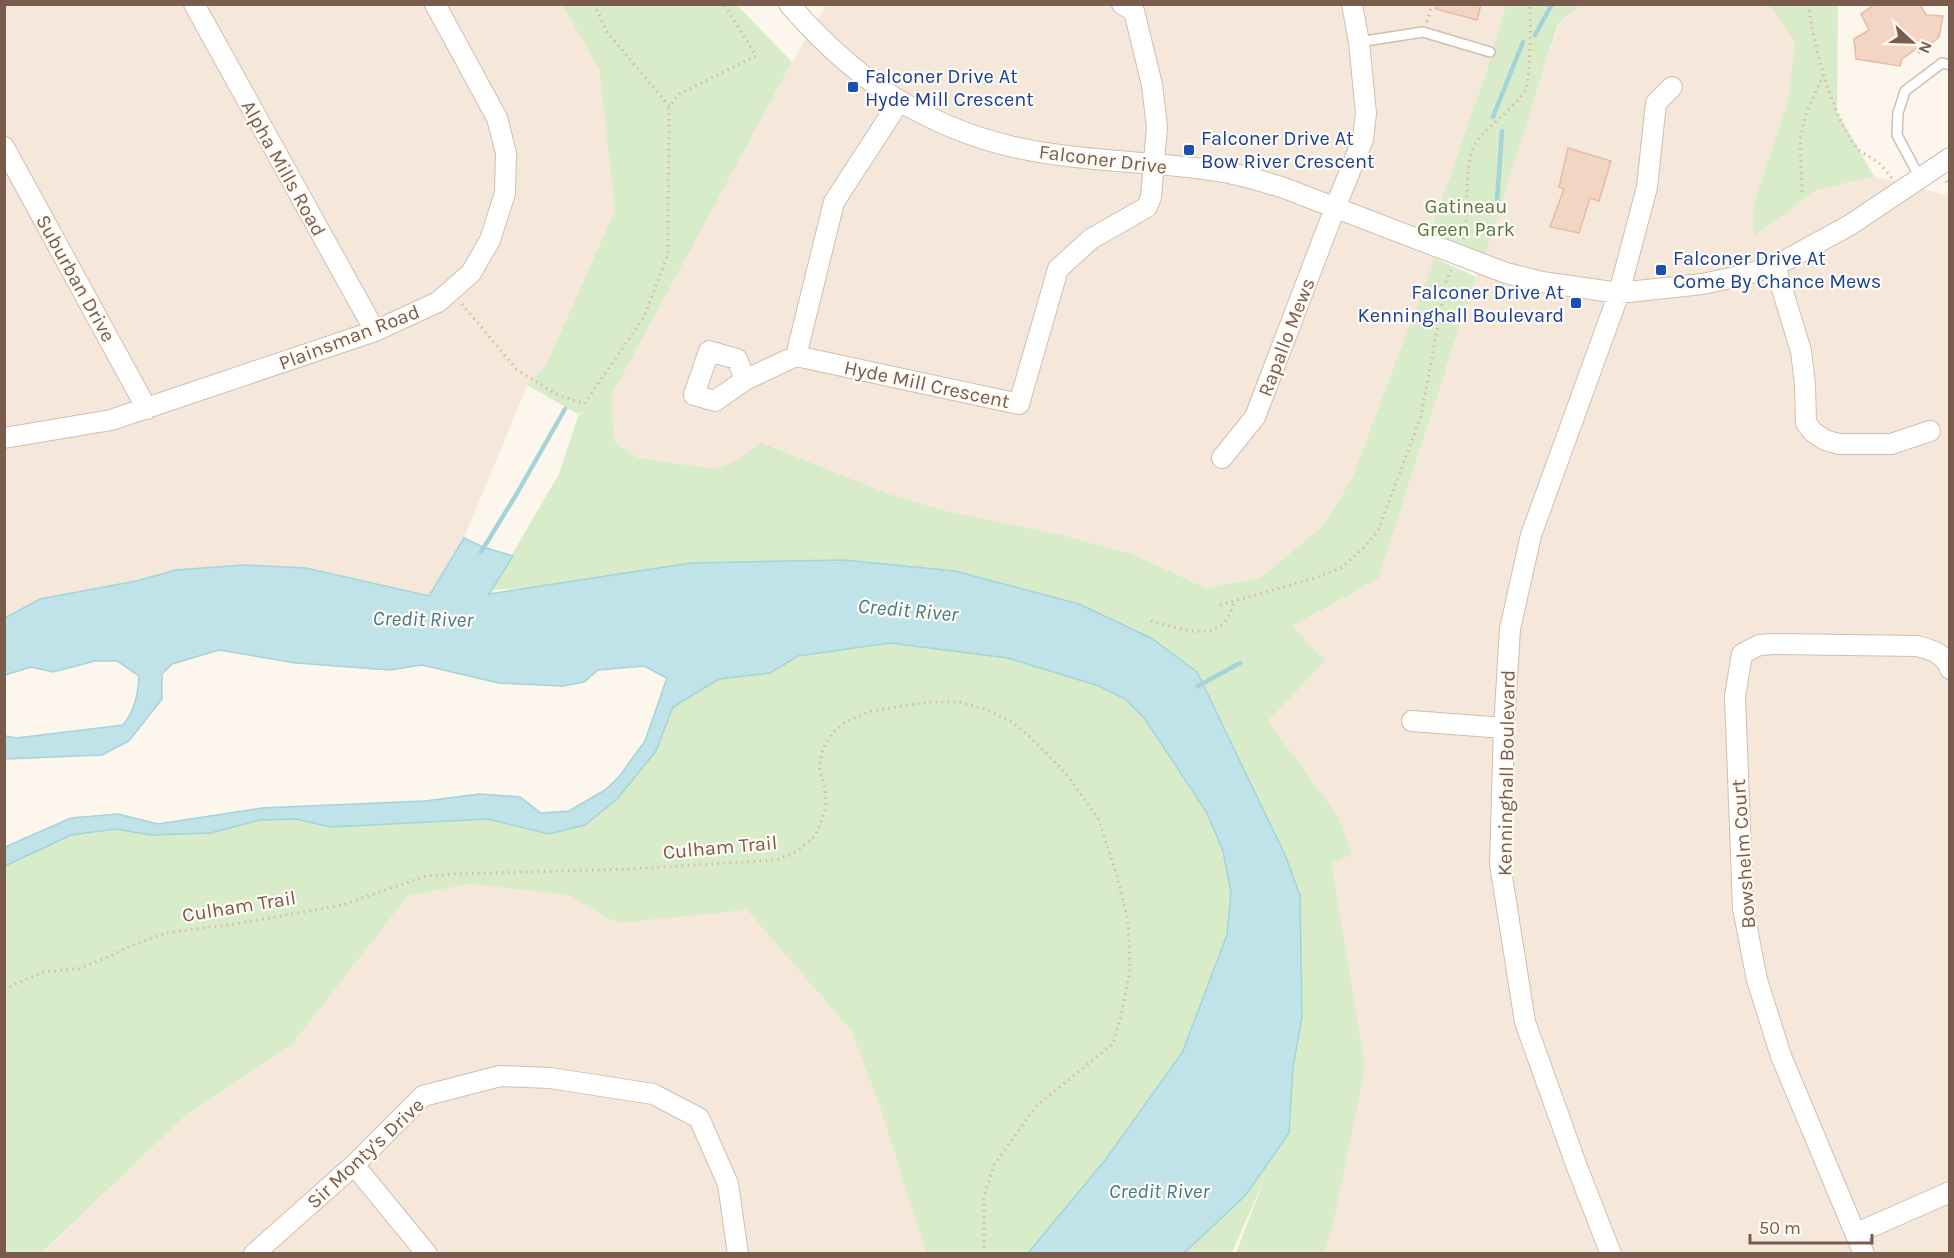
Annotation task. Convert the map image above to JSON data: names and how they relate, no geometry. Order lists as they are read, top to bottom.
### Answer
{
  "streets": {
    "street": [
      "Falconer Drive",
      "Alpha Mills Road",
      "Suburban Drive",
      "Plainsman Road",
      "Rapallo Mews",
      "Hyde Mill Crescent",
      "Kenninghall Boulevard",
      "Bowshelm Court",
      "Sir Monty's Drive"
    ],
    "path": ["Culham Trail"]
  },
  "crossings": [
    ["Falconer Drive", "Rapallo Mews"],
    ["Falconer Drive", "Hyde Mill Crescent"],
    ["Falconer Drive", "Kenninghall Boulevard"],
    ["Alpha Mills Road", "Plainsman Road"],
    ["Suburban Drive", "Plainsman Road"]
  ],
  "water": ["Credit River"],
  "parks": ["Gatineau Green Park"],
  "places": {
    "transit": [
      "Falconer Drive At Hyde Mill Crescent",
      "Falconer Drive At Bow River Crescent",
      "Falconer Drive At Come By Chance Mews",
      "Falconer Drive At Kenninghall Boulevard"
    ]
  },
  "scale_bar": "50 m",
  "north": "right"
}
